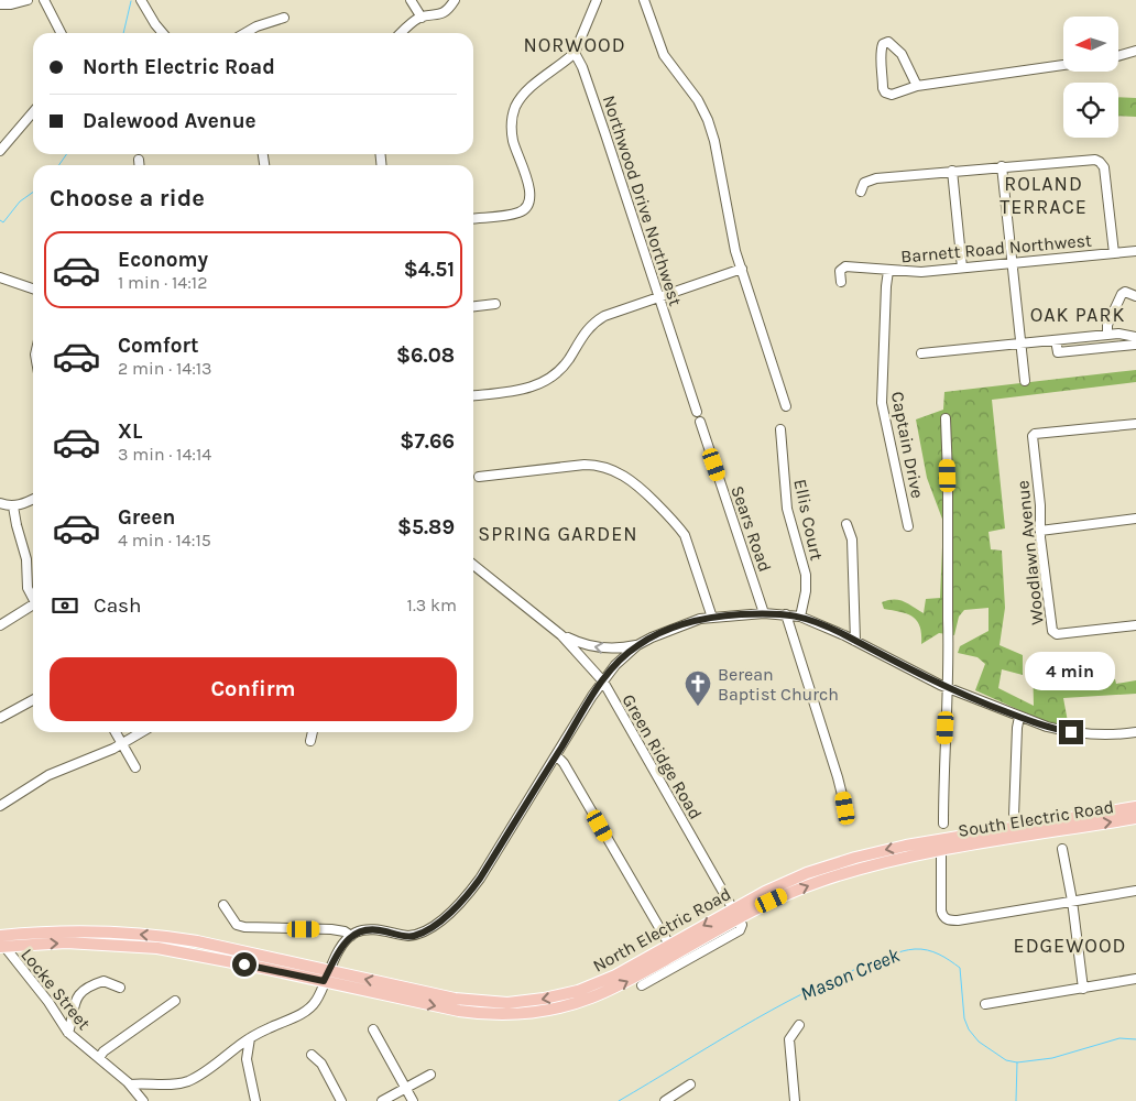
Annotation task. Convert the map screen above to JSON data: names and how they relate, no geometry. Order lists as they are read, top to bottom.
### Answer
{
  "streets": {
    "main road": ["South Electric Road", "North Electric Road"],
    "street": [
      "Northwood Drive Northwest",
      "Barnett Road Northwest",
      "Captain Drive",
      "Ellis Court",
      "Sears Road",
      "Woodlawn Avenue",
      "Green Ridge Road",
      "Locke Street"
    ]
  },
  "crossings": [
    ["Barnett Road Northwest", "Captain Drive"],
    ["Green Ridge Road", "North Electric Road"],
    ["South Electric Road", "North Electric Road"],
    ["North Electric Road", "Locke Street"]
  ],
  "districts": [
    "NORWOOD",
    "ROLAND TERRACE",
    "OAK PARK",
    "SPRING GARDEN",
    "EDGEWOOD"
  ],
  "water": ["Mason Creek"],
  "places": {
    "church": ["Berean Baptist Church"]
  },
  "north": "left",
  "page": {
    "banner": ["North Electric Road", "Dalewood Avenue"],
    "heading": "Choose a ride",
    "list": [
      {
        "name": "Economy",
        "note": "1 min · 14:12",
        "value": "$4.51"
      },
      {
        "name": "Comfort",
        "note": "2 min · 14:13",
        "value": "$6.08"
      },
      {
        "name": "XL",
        "note": "3 min · 14:14",
        "value": "$7.66"
      },
      {
        "name": "Green",
        "note": "4 min · 14:15",
        "value": "$5.89"
      }
    ],
    "pay": ["Cash", "1.3 km"],
    "buttons": "Confirm",
    "bubble": "4 min"
  }
}
